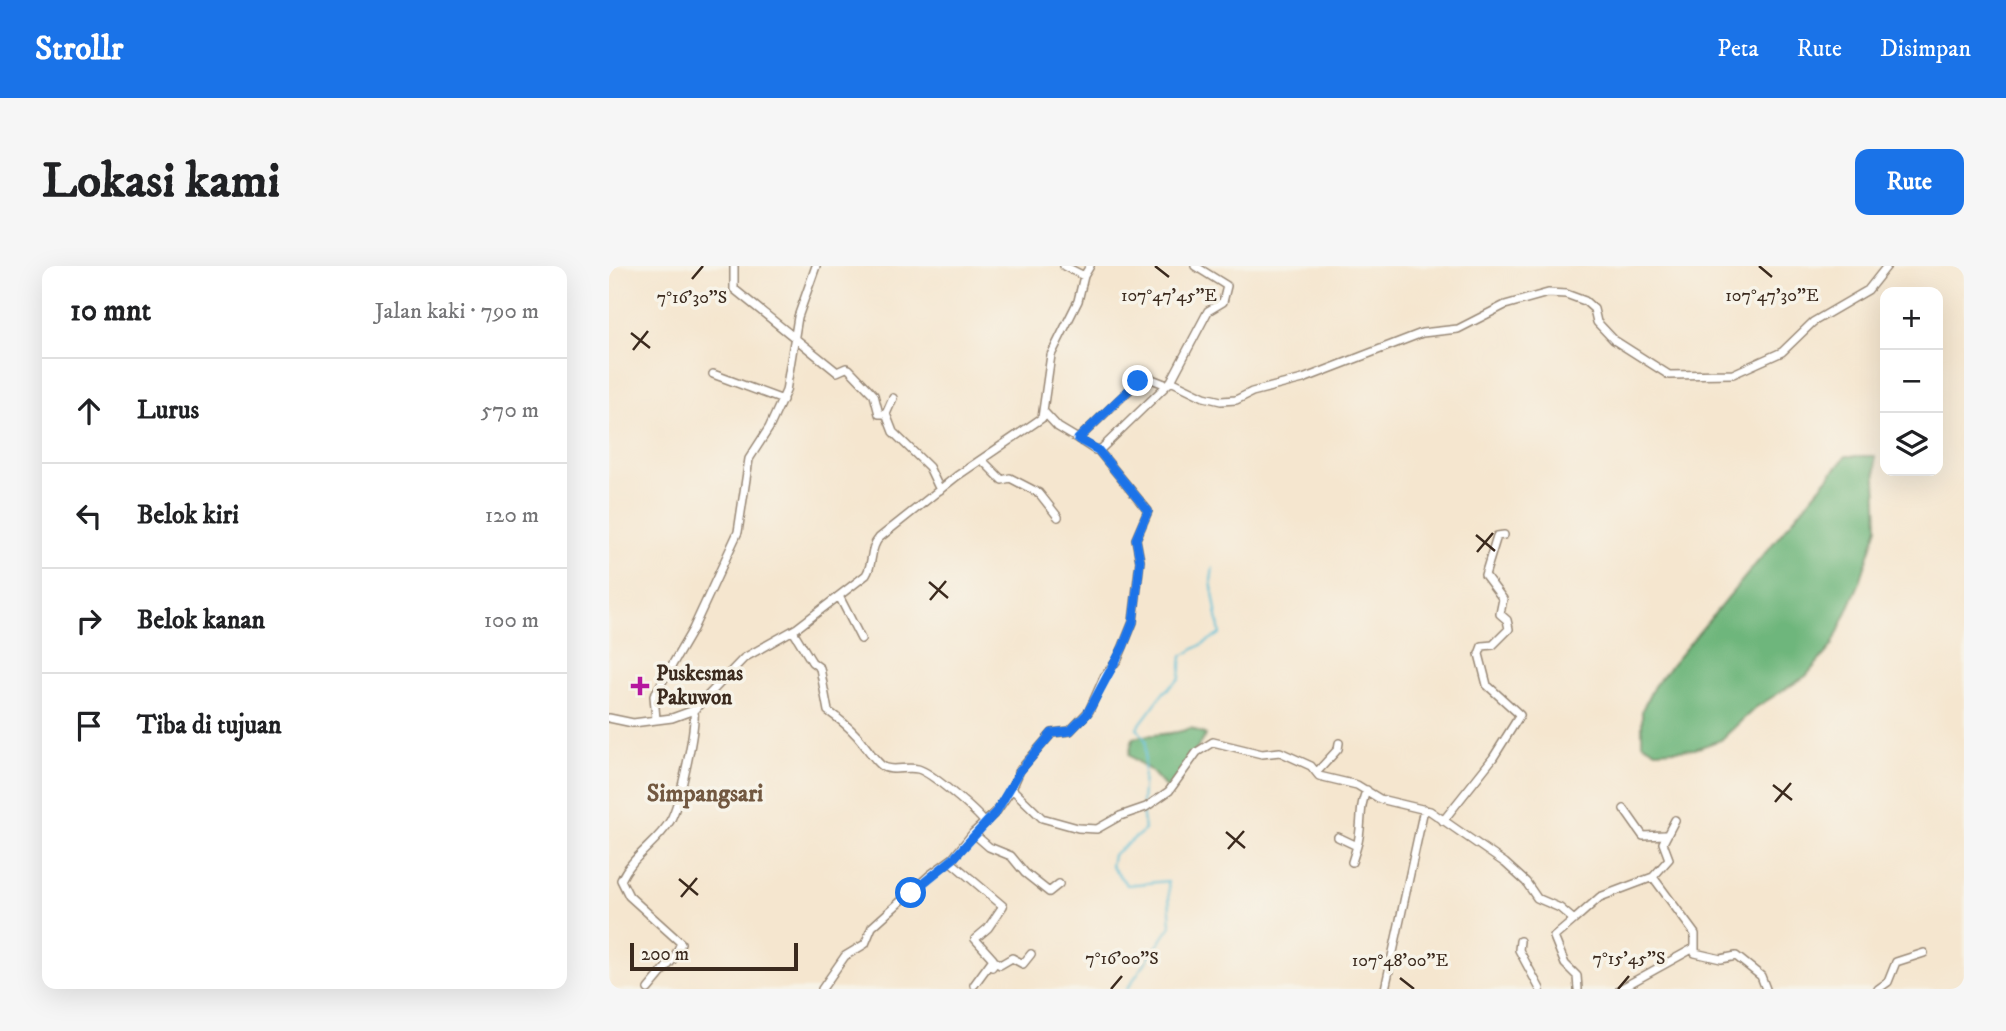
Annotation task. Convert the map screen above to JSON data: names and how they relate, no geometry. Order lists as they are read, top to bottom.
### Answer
{
  "districts": ["Simpangsari"],
  "places": {
    "health": ["Puskesmas Pakuwon"]
  },
  "scale_bar": "200 m",
  "page": {
    "header": "Strollr",
    "nav": ["Peta", "Rute", "Disimpan"],
    "buttons": "Rute",
    "title": "Lokasi kami",
    "heading": ["10 mnt", "Jalan kaki · 790 m"],
    "map_buttons": ["+", "−"],
    "list": [
      ["Lurus", "570 m"],
      ["Belok kiri", "120 m"],
      ["Belok kanan", "100 m"],
      "Tiba di tujuan"
    ],
    "scale": "200 m"
  },
  "coordinates": [
    "107°47'45\"E",
    "107°47'30\"E",
    "7°16'30\"S",
    "7°16'00\"S",
    "7°15'45\"S",
    "107°48'00\"E"
  ]
}
